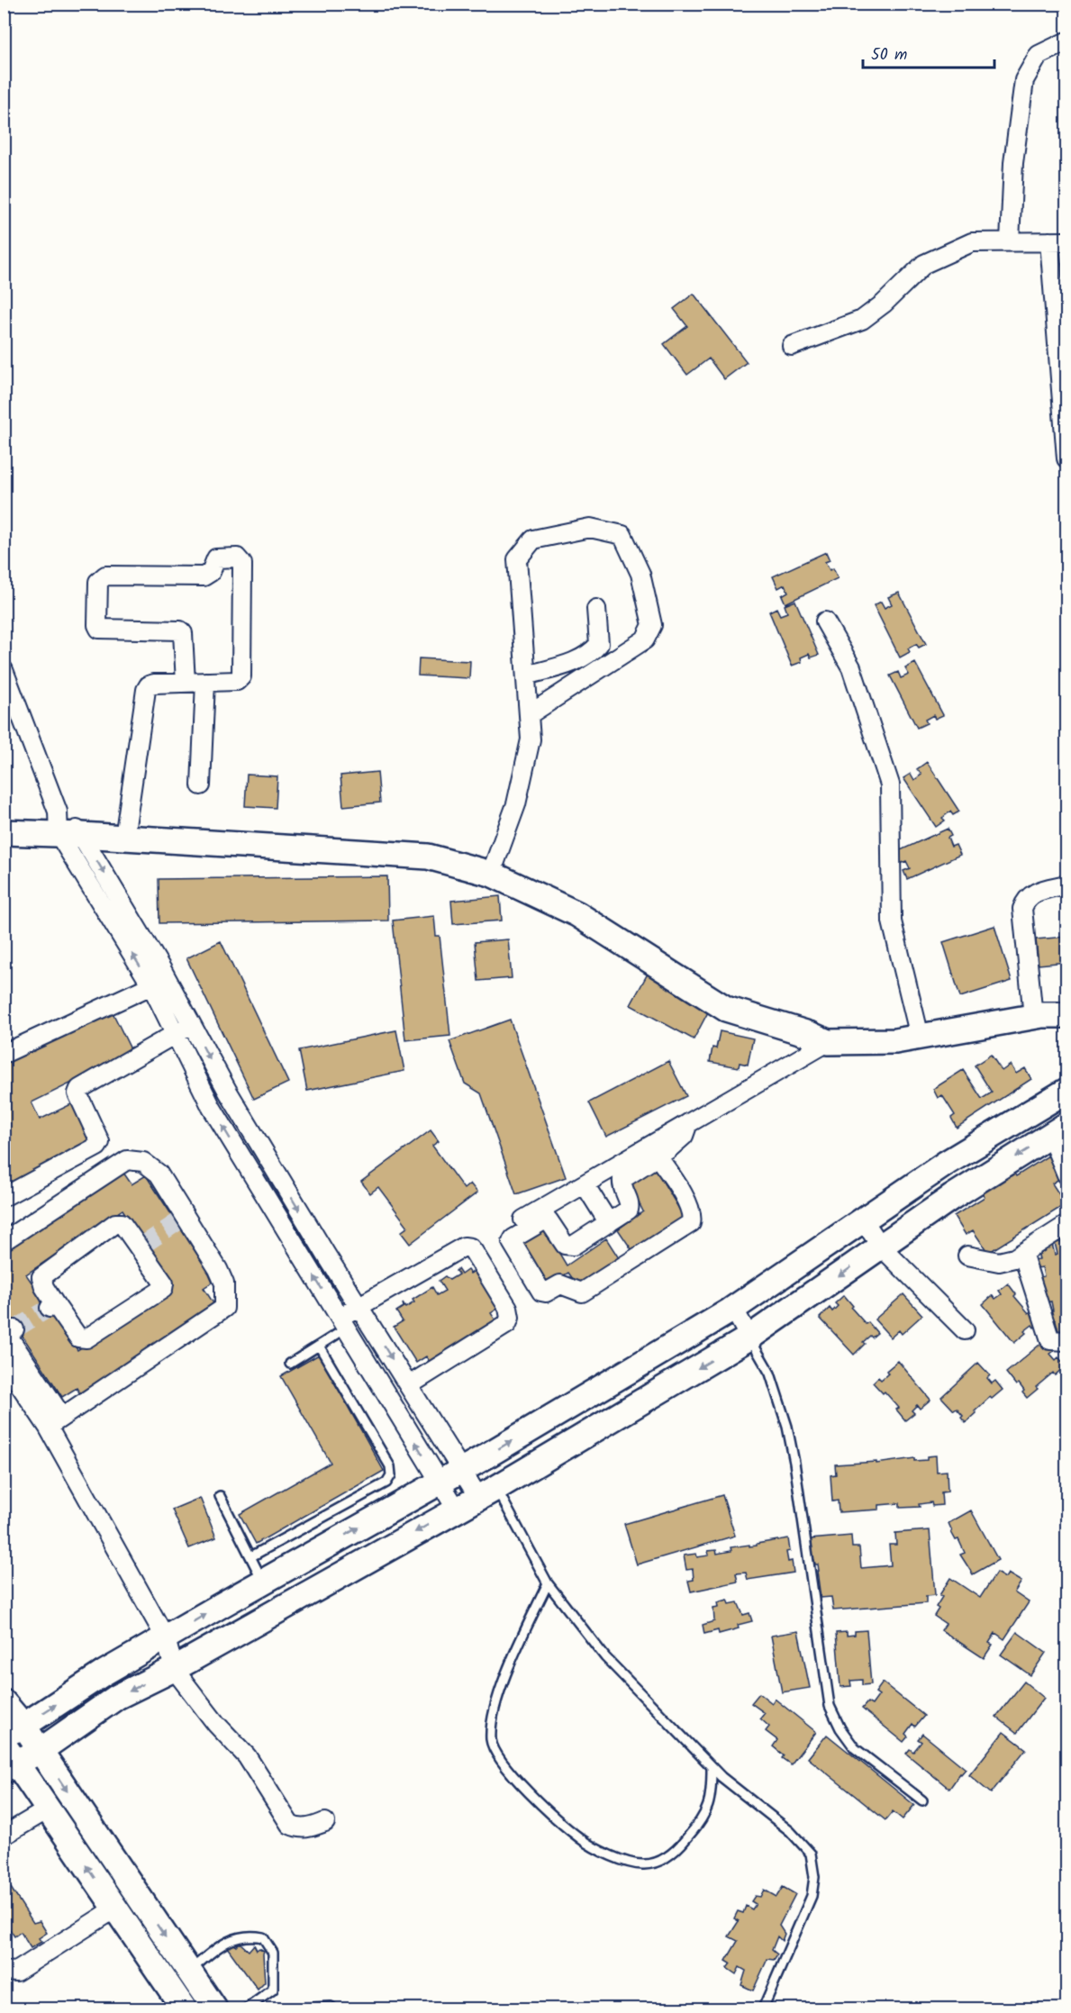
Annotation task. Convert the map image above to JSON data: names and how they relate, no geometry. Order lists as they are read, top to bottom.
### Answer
{
  "scale_bar": "50 m"
}
